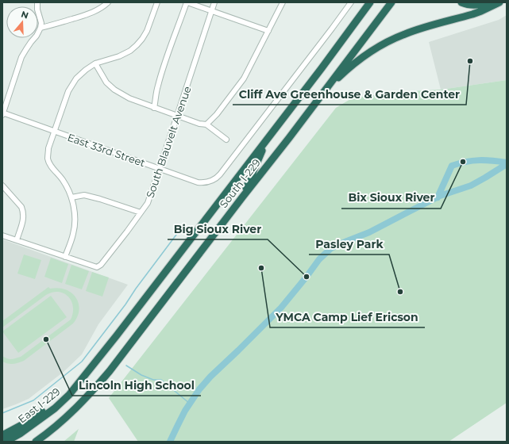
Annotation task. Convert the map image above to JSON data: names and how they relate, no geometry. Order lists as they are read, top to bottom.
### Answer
{
  "streets": {
    "highway": ["South I-229", "East I-229"],
    "street": ["South Blauvelt Avenue", "East 33rd Street"]
  },
  "crossings": [
    ["South Blauvelt Avenue", "East 33rd Street"],
    ["South I-229", "East I-229"]
  ],
  "places": [
    "Cliff Ave Greenhouse & Garden Center",
    "Bix Sioux River",
    "YMCA Camp Lief Ericson",
    "Big Sioux River",
    "Pasley Park",
    "Lincoln High School"
  ],
  "north": "top"
}
